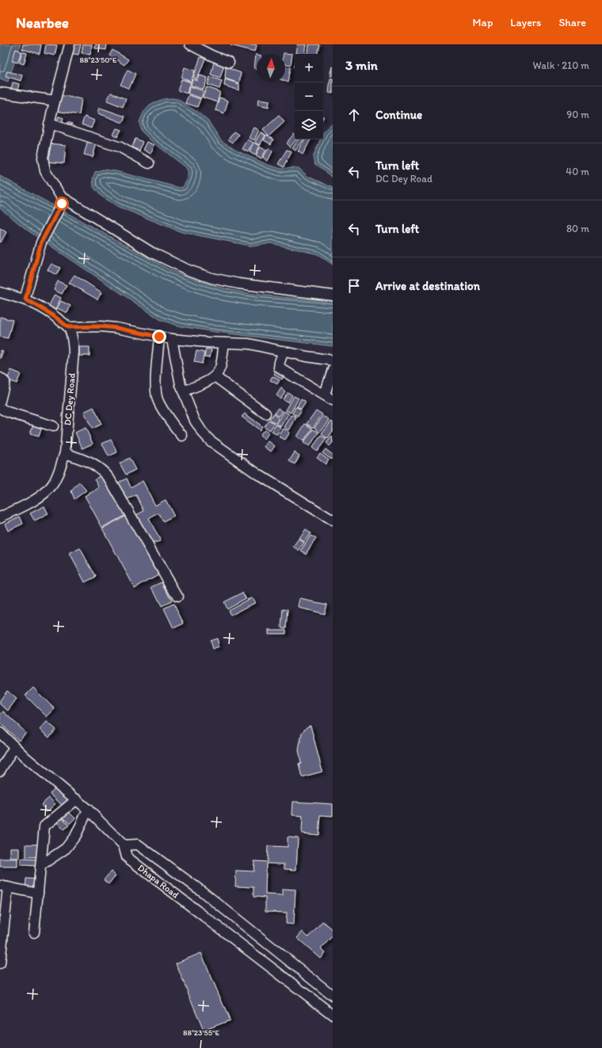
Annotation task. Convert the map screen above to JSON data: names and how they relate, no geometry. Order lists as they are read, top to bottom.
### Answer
{
  "streets": {
    "street": ["DC Dey Road", "Dhapa Road"]
  },
  "north": "top",
  "page": {
    "header": "Nearbee",
    "nav": ["Map", "Layers", "Share"],
    "heading": ["3 min", "Walk · 210 m"],
    "map_buttons": ["+", "−"],
    "list": [
      ["Continue", "90 m"],
      ["Turn left", "DC Dey Road", "40 m"],
      ["Turn left", "80 m"],
      "Arrive at destination"
    ]
  },
  "coordinates": ["88°23'50\"E", "88°23'55\"E"]
}
